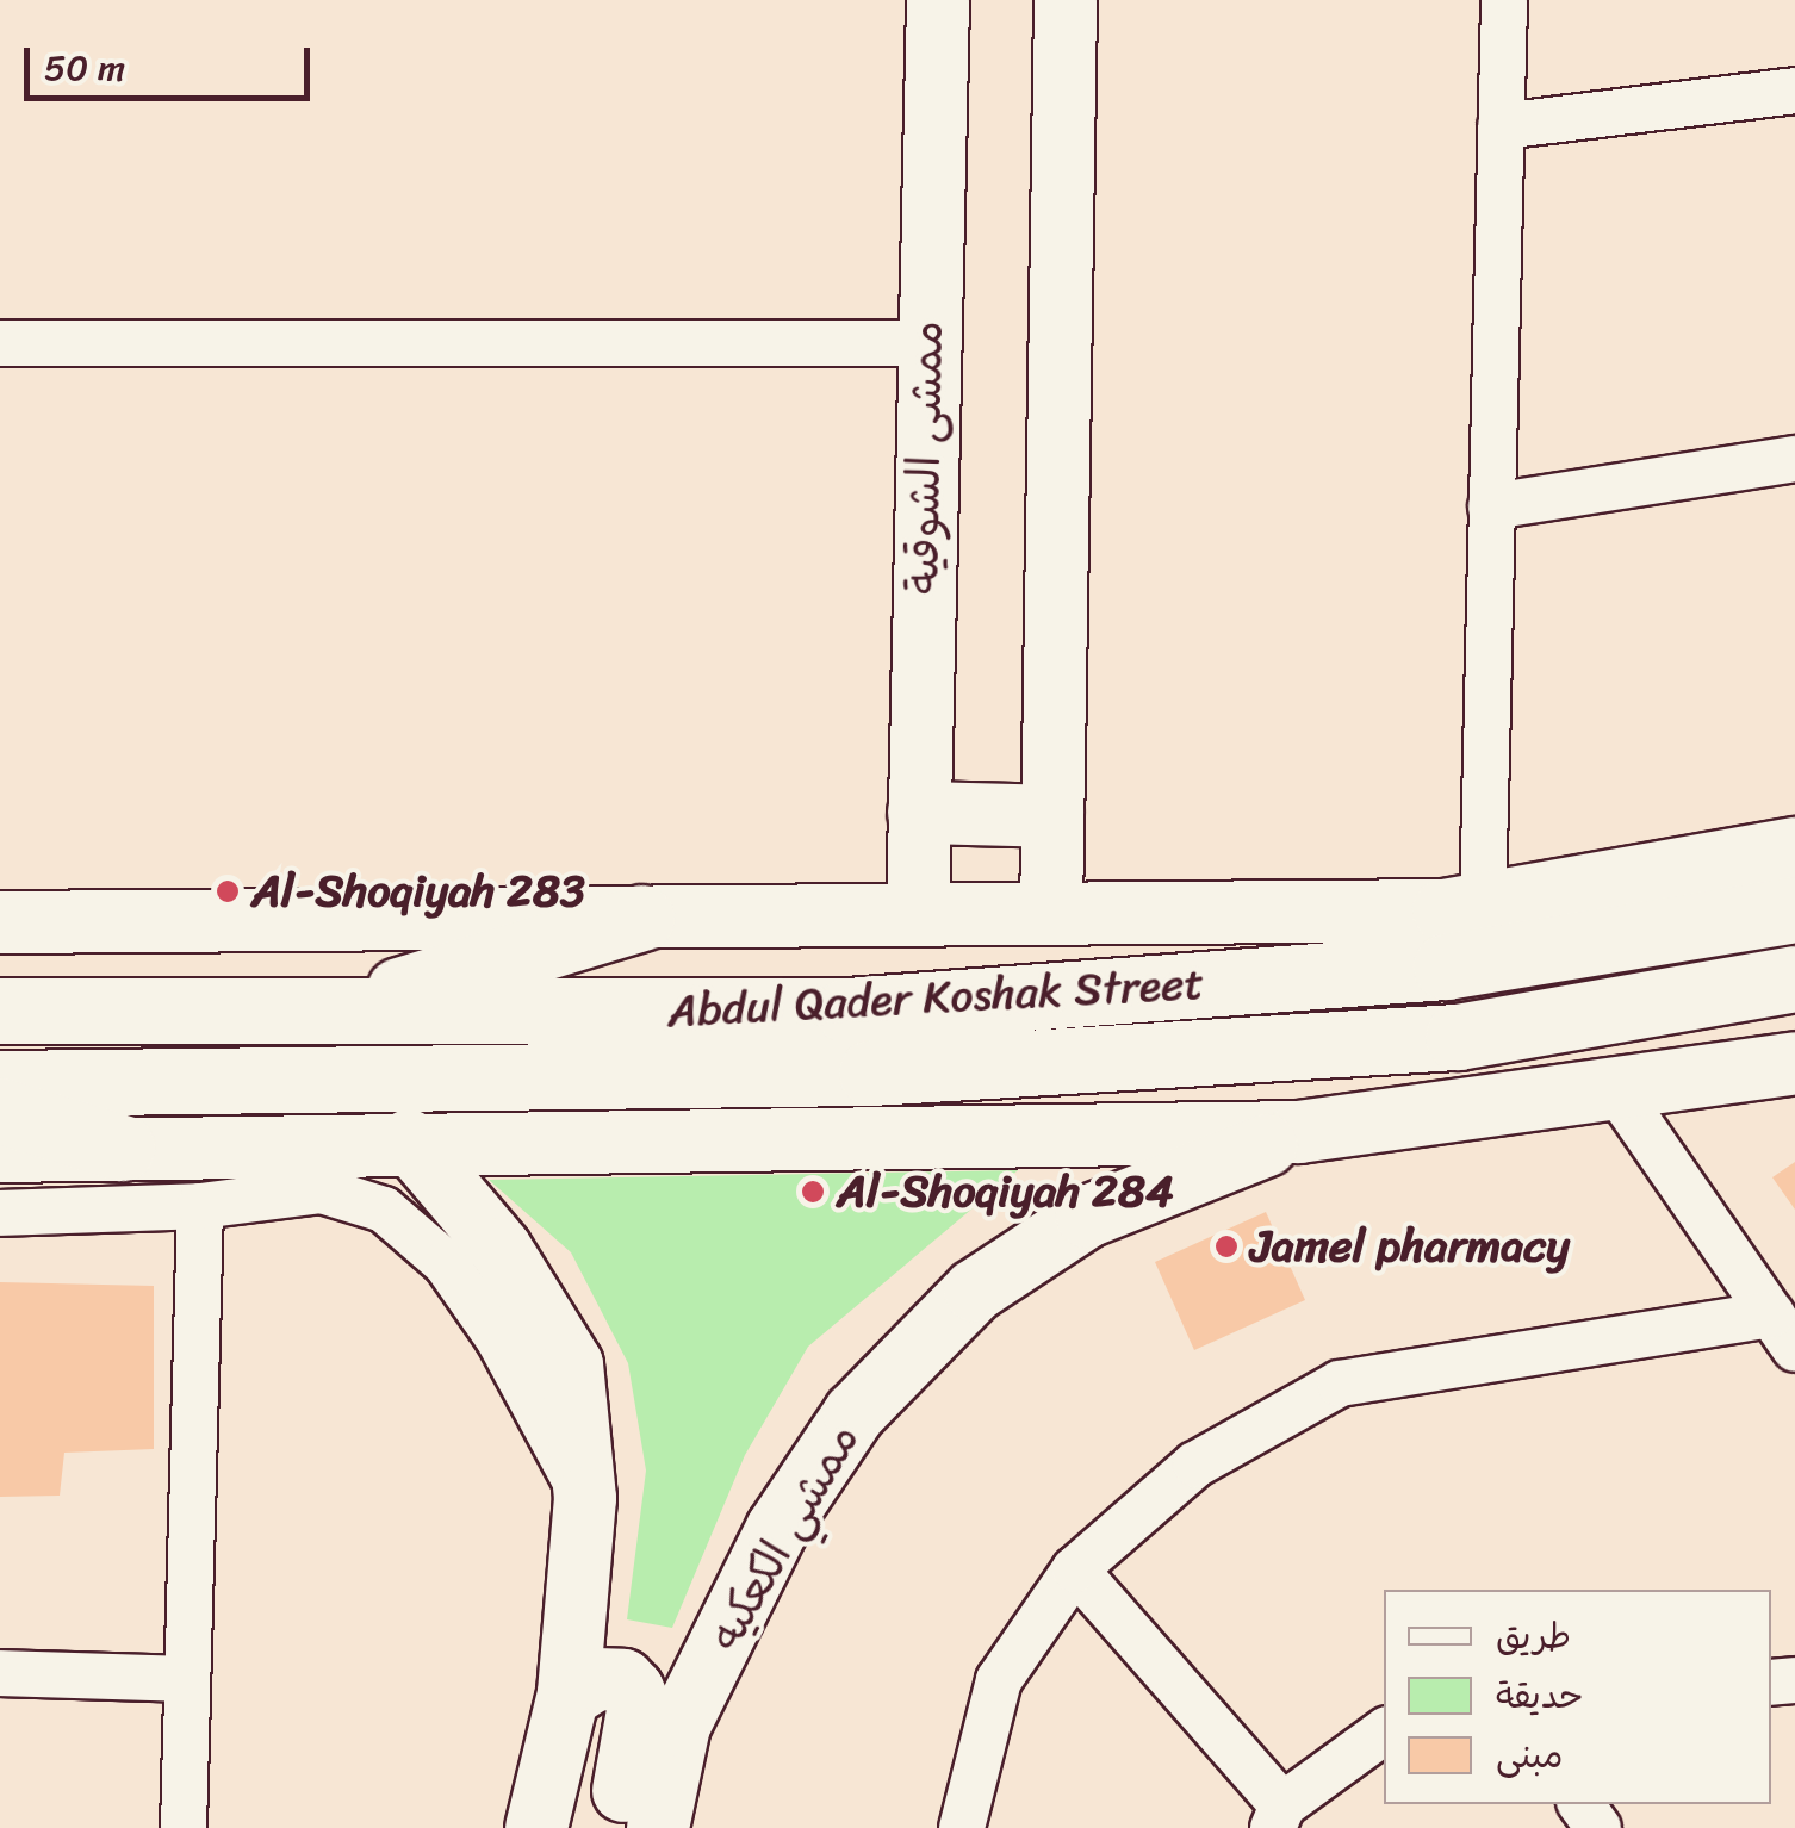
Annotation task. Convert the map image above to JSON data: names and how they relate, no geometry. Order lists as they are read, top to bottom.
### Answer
{
  "streets": {
    "main road": ["Abdul Qader Koshak Street"],
    "street": ["ممشى الشوقية", "ممشي الكعكيه"]
  },
  "crossings": [
    ["ممشى الشوقية", "Abdul Qader Koshak Street"]
  ],
  "places": ["Al-Shoqiyah 283", "Al-Shoqiyah 284", "Jamel pharmacy"],
  "legend": ["طريق", "حديقة", "مبنى"],
  "scale_bar": "50 m"
}
